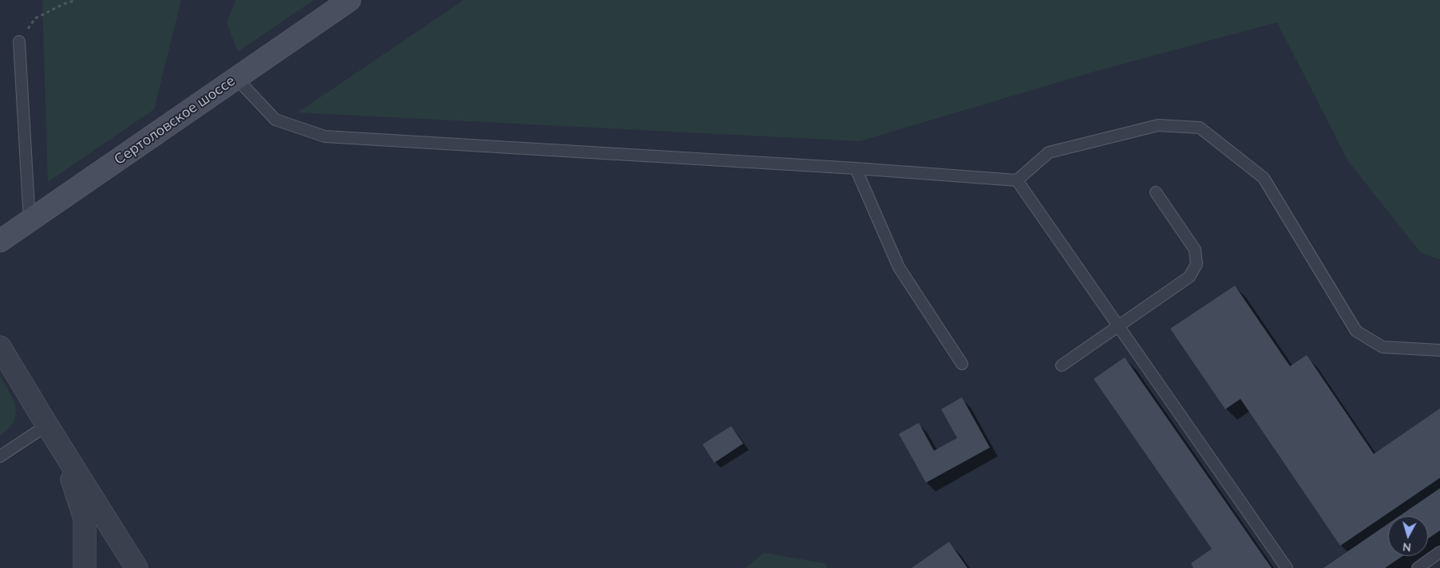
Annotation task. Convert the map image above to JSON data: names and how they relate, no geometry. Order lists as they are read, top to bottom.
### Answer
{
  "streets": {
    "main road": ["Сертоловское шоссе"]
  },
  "north": "bottom"
}
